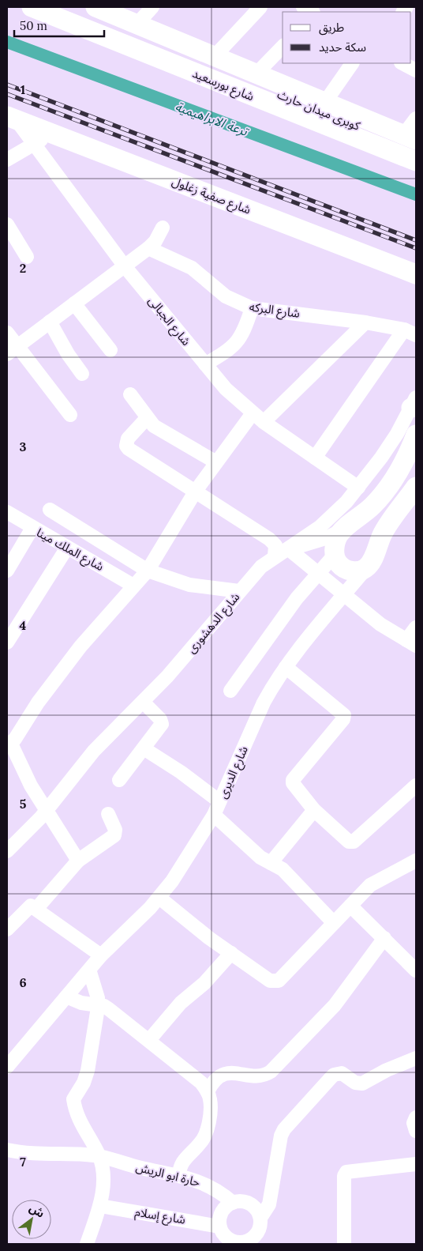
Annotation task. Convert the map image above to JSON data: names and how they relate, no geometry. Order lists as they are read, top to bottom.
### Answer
{
  "streets": {
    "main road": [
      "شارع بورسعيد",
      "كوبرى ميدان حارث",
      "شارع صفية زغلول",
      "شارع الديرى"
    ],
    "street": [
      "شارع البركه",
      "شارع الجبالى",
      "شارع الملك مينا",
      "شارع الدهشورى",
      "حارة ابو الريش",
      "شارع إسلام"
    ]
  },
  "crossings": [
    ["شارع صفية زغلول", "شارع الجبالى"],
    ["شارع الجبالى", "شارع الدهشورى"],
    ["حارة ابو الريش", "شارع إسلام"]
  ],
  "water": ["ترعة الابراهيمية"],
  "legend": ["طريق", "سكة حديد"],
  "scale_bar": "50 m",
  "north": "top right",
  "grid": {
    "rows": [
      "1",
      "2",
      "3",
      "4",
      "5",
      "6",
      "7"
    ]
  }
}
